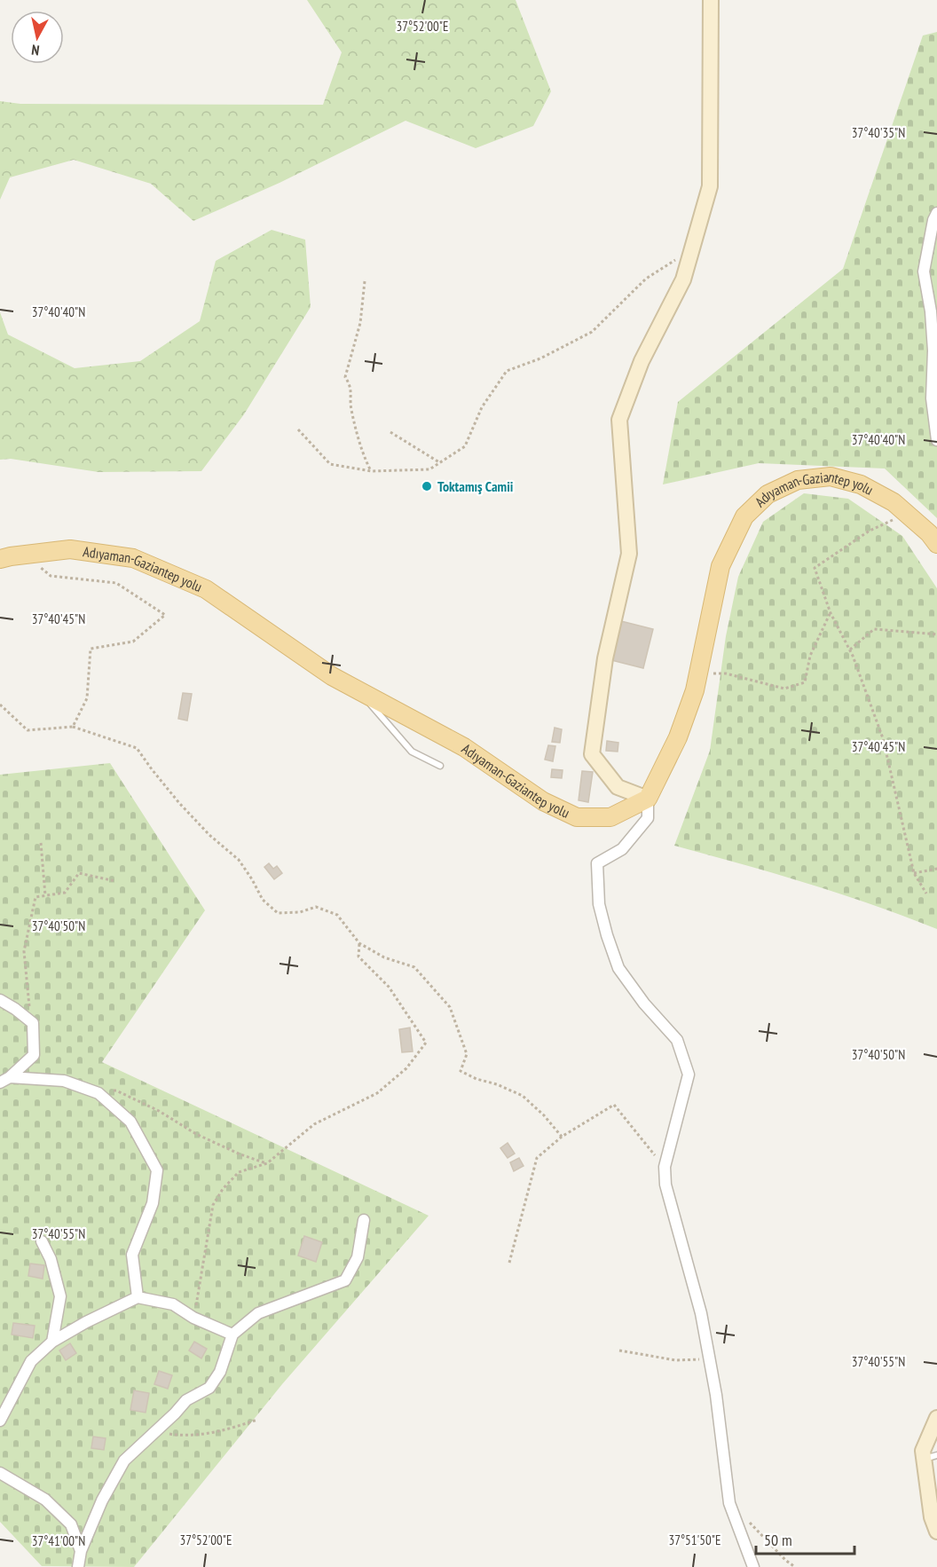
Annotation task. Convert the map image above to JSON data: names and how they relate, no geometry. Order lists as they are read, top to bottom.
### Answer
{
  "streets": {
    "main road": ["Adıyaman-Gaziantep yolu"]
  },
  "places": ["Toktamış Camii"],
  "scale_bar": "50 m",
  "north": "bottom",
  "coordinates": [
    "37°52'00\"E",
    "37°40'35\"N",
    "37°40'40\"N",
    "37°40'45\"N",
    "37°40'50\"N",
    "37°40'55\"N",
    "37°51'50\"E",
    "37°41'00\"N"
  ]
}
